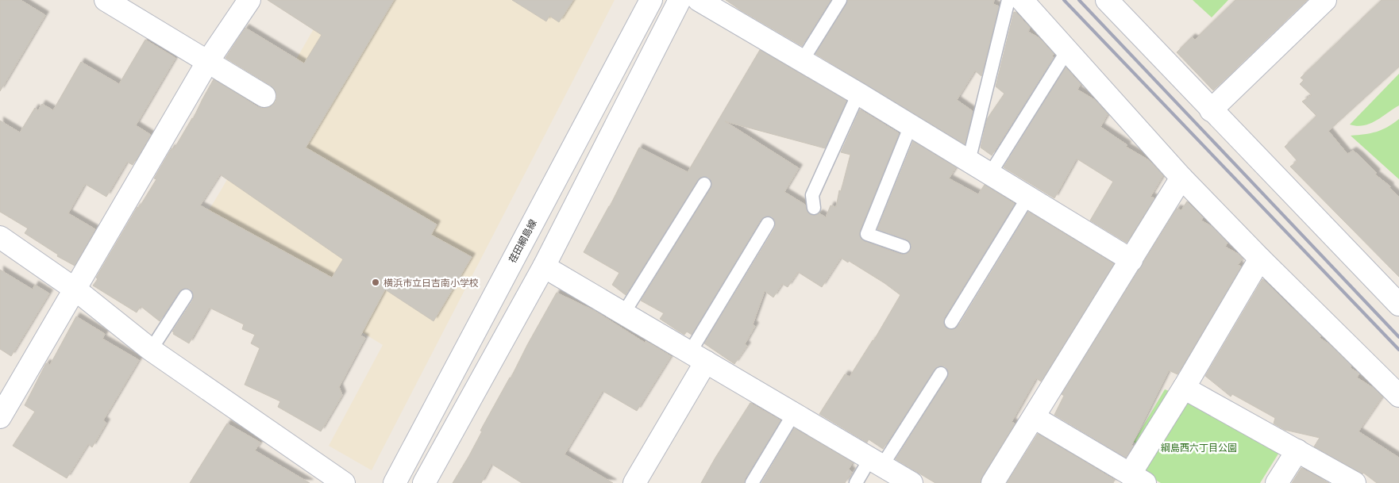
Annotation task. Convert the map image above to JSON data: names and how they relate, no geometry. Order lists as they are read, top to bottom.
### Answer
{
  "streets": {
    "street": ["荏田綱島線"]
  },
  "parks": ["綱島西六丁目公園"],
  "places": ["横浜市立日吉南小学校"]
}
